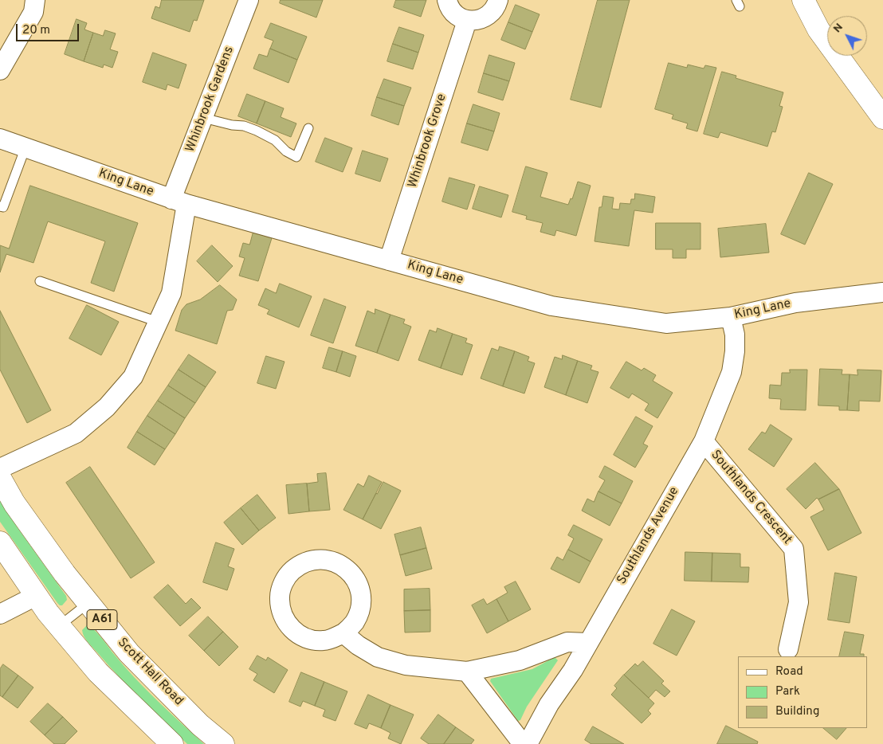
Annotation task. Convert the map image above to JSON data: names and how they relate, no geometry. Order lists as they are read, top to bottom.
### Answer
{
  "streets": {
    "main road": ["A61", "Scott Hall Road"],
    "street": [
      "Whinbrook Gardens",
      "Whinbrook Grove",
      "King Lane",
      "Southlands Crescent",
      "Southlands Avenue"
    ]
  },
  "crossings": [
    ["Whinbrook Gardens", "King Lane"],
    ["Whinbrook Grove", "King Lane"],
    ["King Lane", "Southlands Avenue"],
    ["Southlands Crescent", "Southlands Avenue"]
  ],
  "legend": ["Road", "Park", "Building"],
  "scale_bar": "20 m",
  "north": "top left"
}
